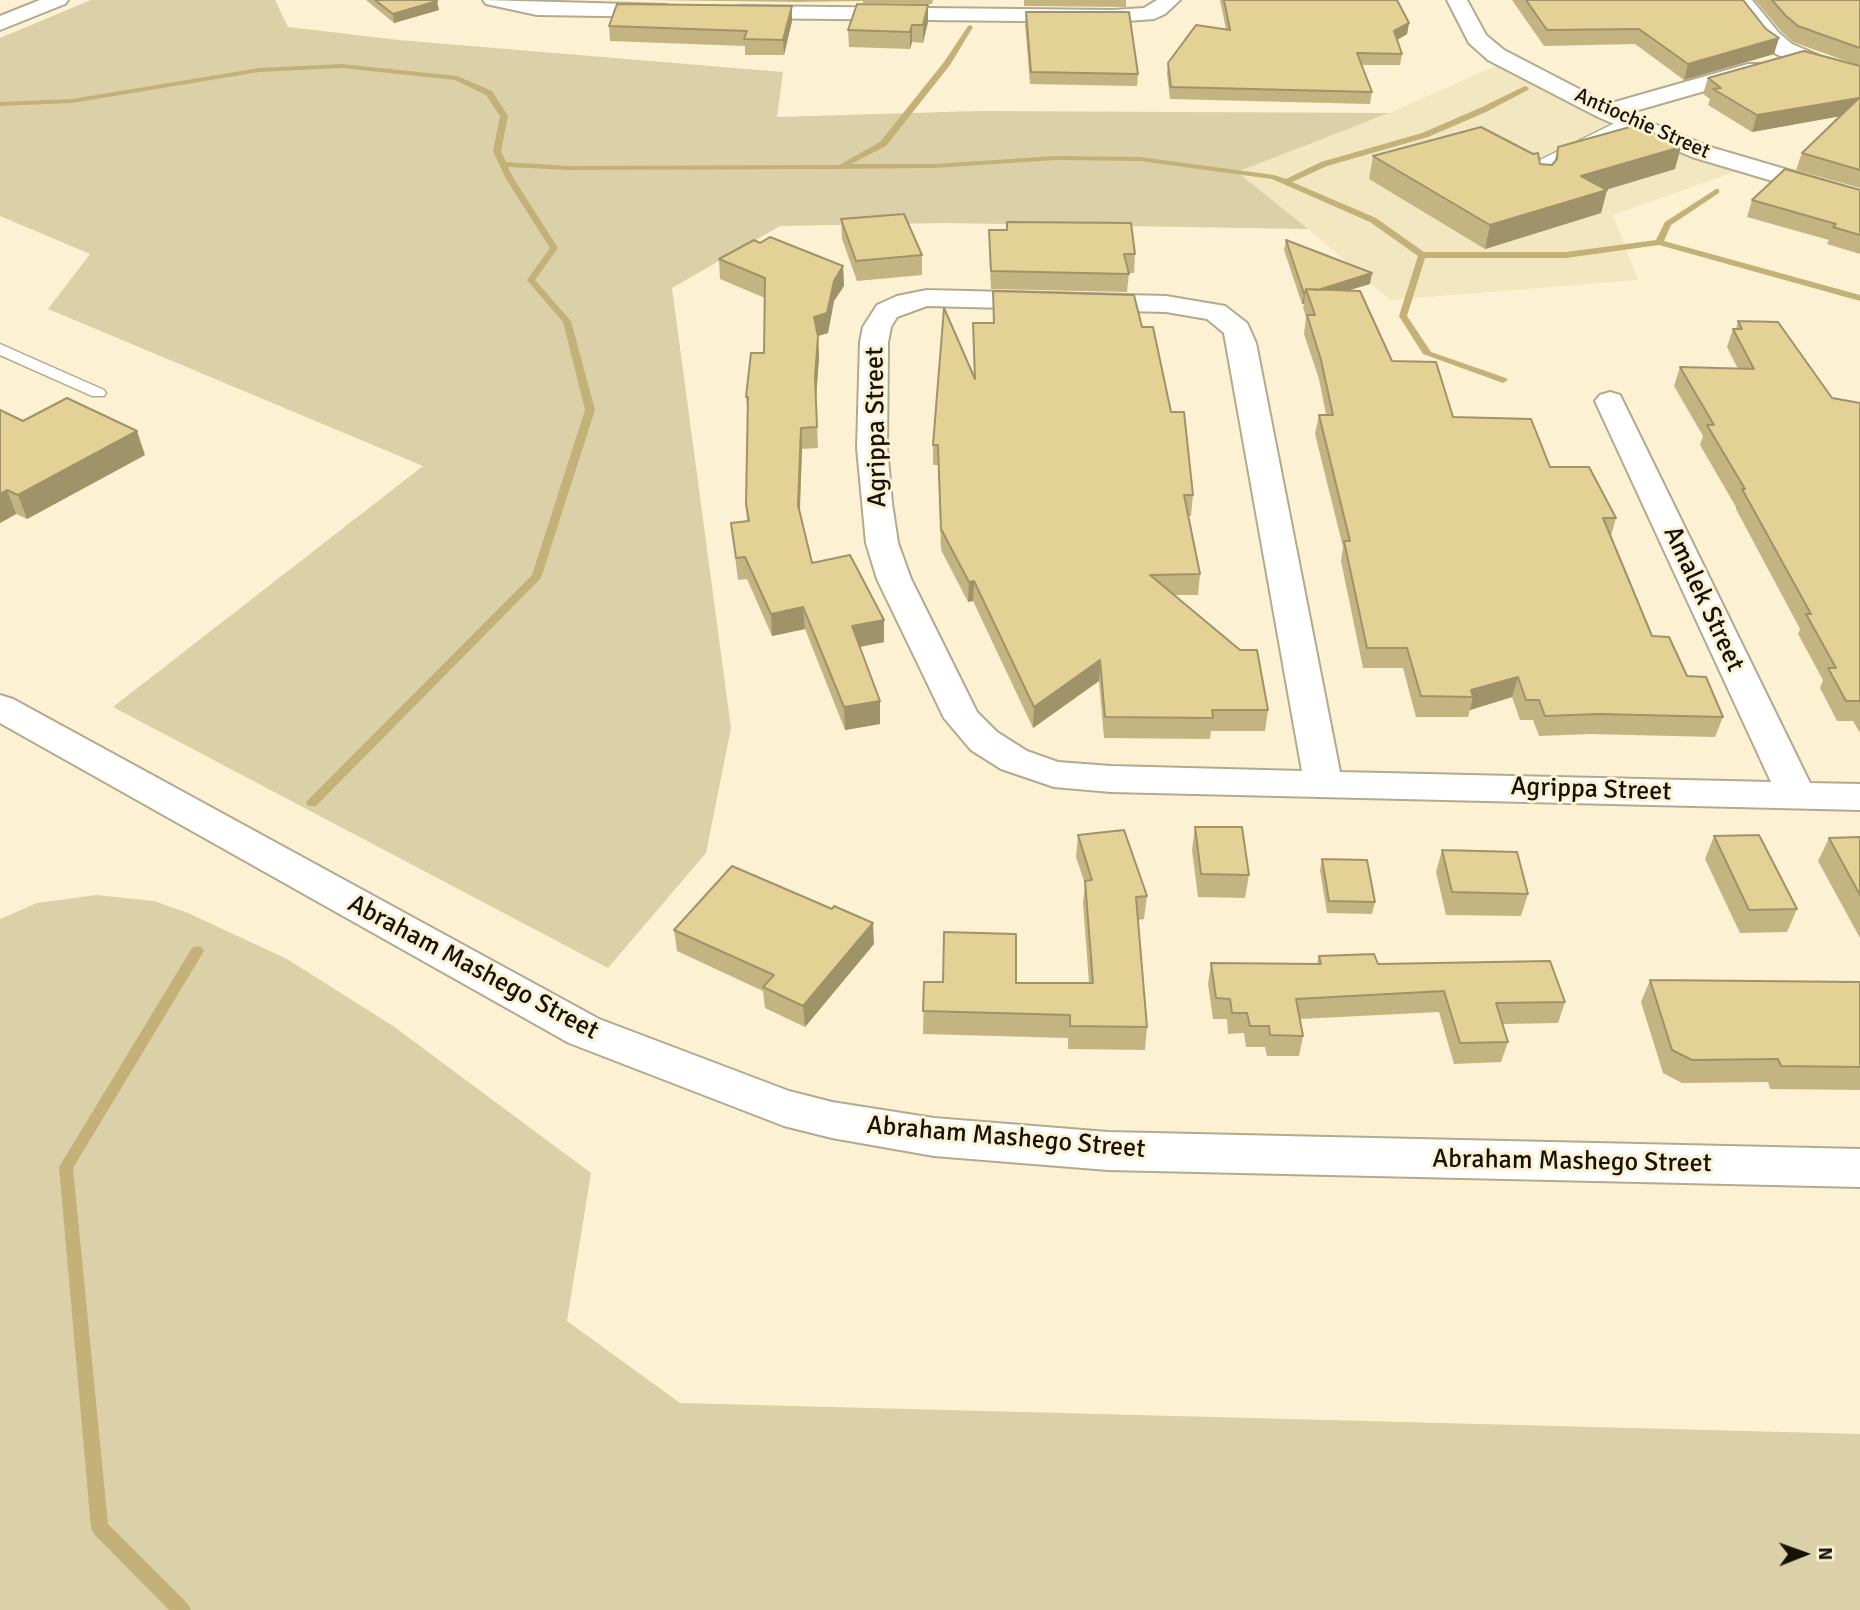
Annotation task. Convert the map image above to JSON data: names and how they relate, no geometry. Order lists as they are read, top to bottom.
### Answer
{
  "streets": {
    "street": [
      "Antiochie Street",
      "Agrippa Street",
      "Amalek Street",
      "Abraham Mashego Street"
    ]
  },
  "crossings": [
    ["Agrippa Street", "Amalek Street"]
  ],
  "north": "right"
}
